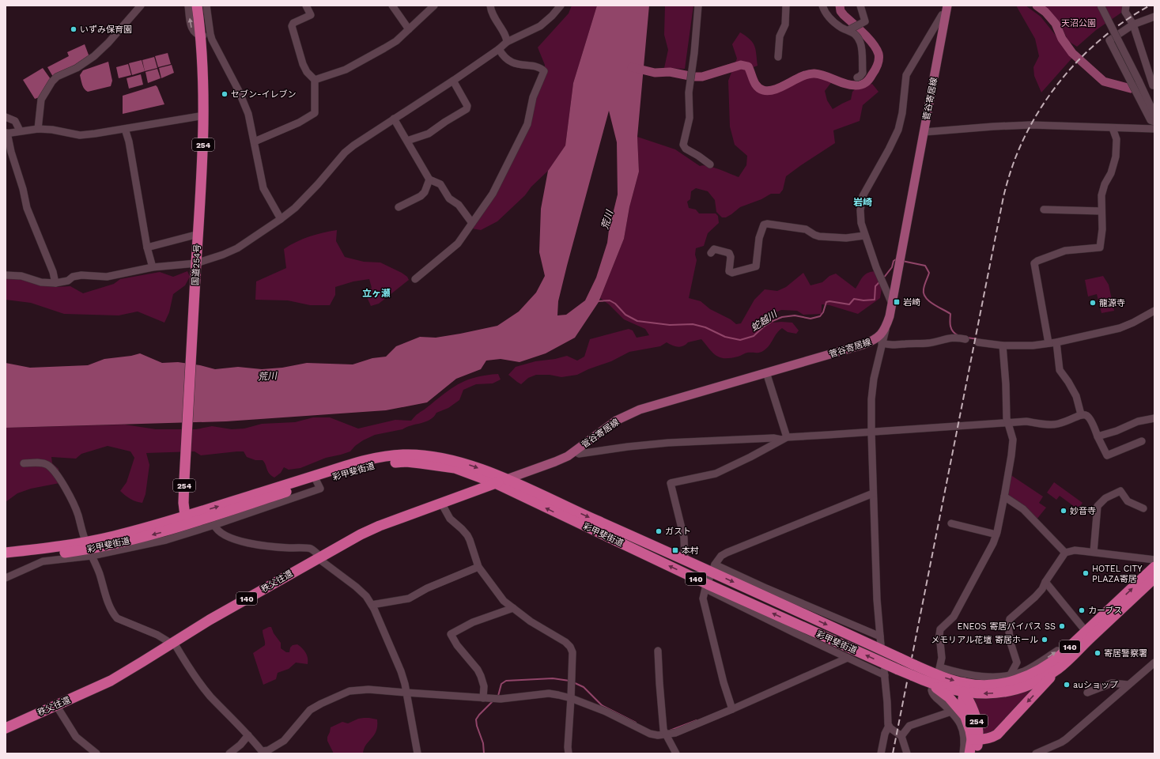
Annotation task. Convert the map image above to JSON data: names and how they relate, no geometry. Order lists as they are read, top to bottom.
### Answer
{
  "streets": {
    "highway": [
      "254",
      "国道254号",
      "彩甲斐街道",
      "140",
      "秩父往還"
    ],
    "main road": ["菅谷寄居線"]
  },
  "crossings": [
    ["菅谷寄居線", "彩甲斐街道"],
    ["菅谷寄居線", "秩父往還"],
    ["254", "彩甲斐街道"],
    ["国道254号", "彩甲斐街道"],
    ["彩甲斐街道", "秩父往還"]
  ],
  "districts": ["岩崎", "立ヶ瀬"],
  "water": ["荒川", "蛇越川"],
  "parks": ["天沼公園"],
  "places": {
    "other": [
      "いずみ保育園",
      "セブン-イレブン",
      "龍源寺",
      "妙音寺",
      "ガスト",
      "HOTEL CITY PLAZA寄居",
      "カーブス",
      "ENEOS 寄居バイパス SS",
      "メモリアル花壇 寄居ホール",
      "寄居警察署",
      "auショップ"
    ],
    "transit": ["岩崎", "本村"]
  }
}
